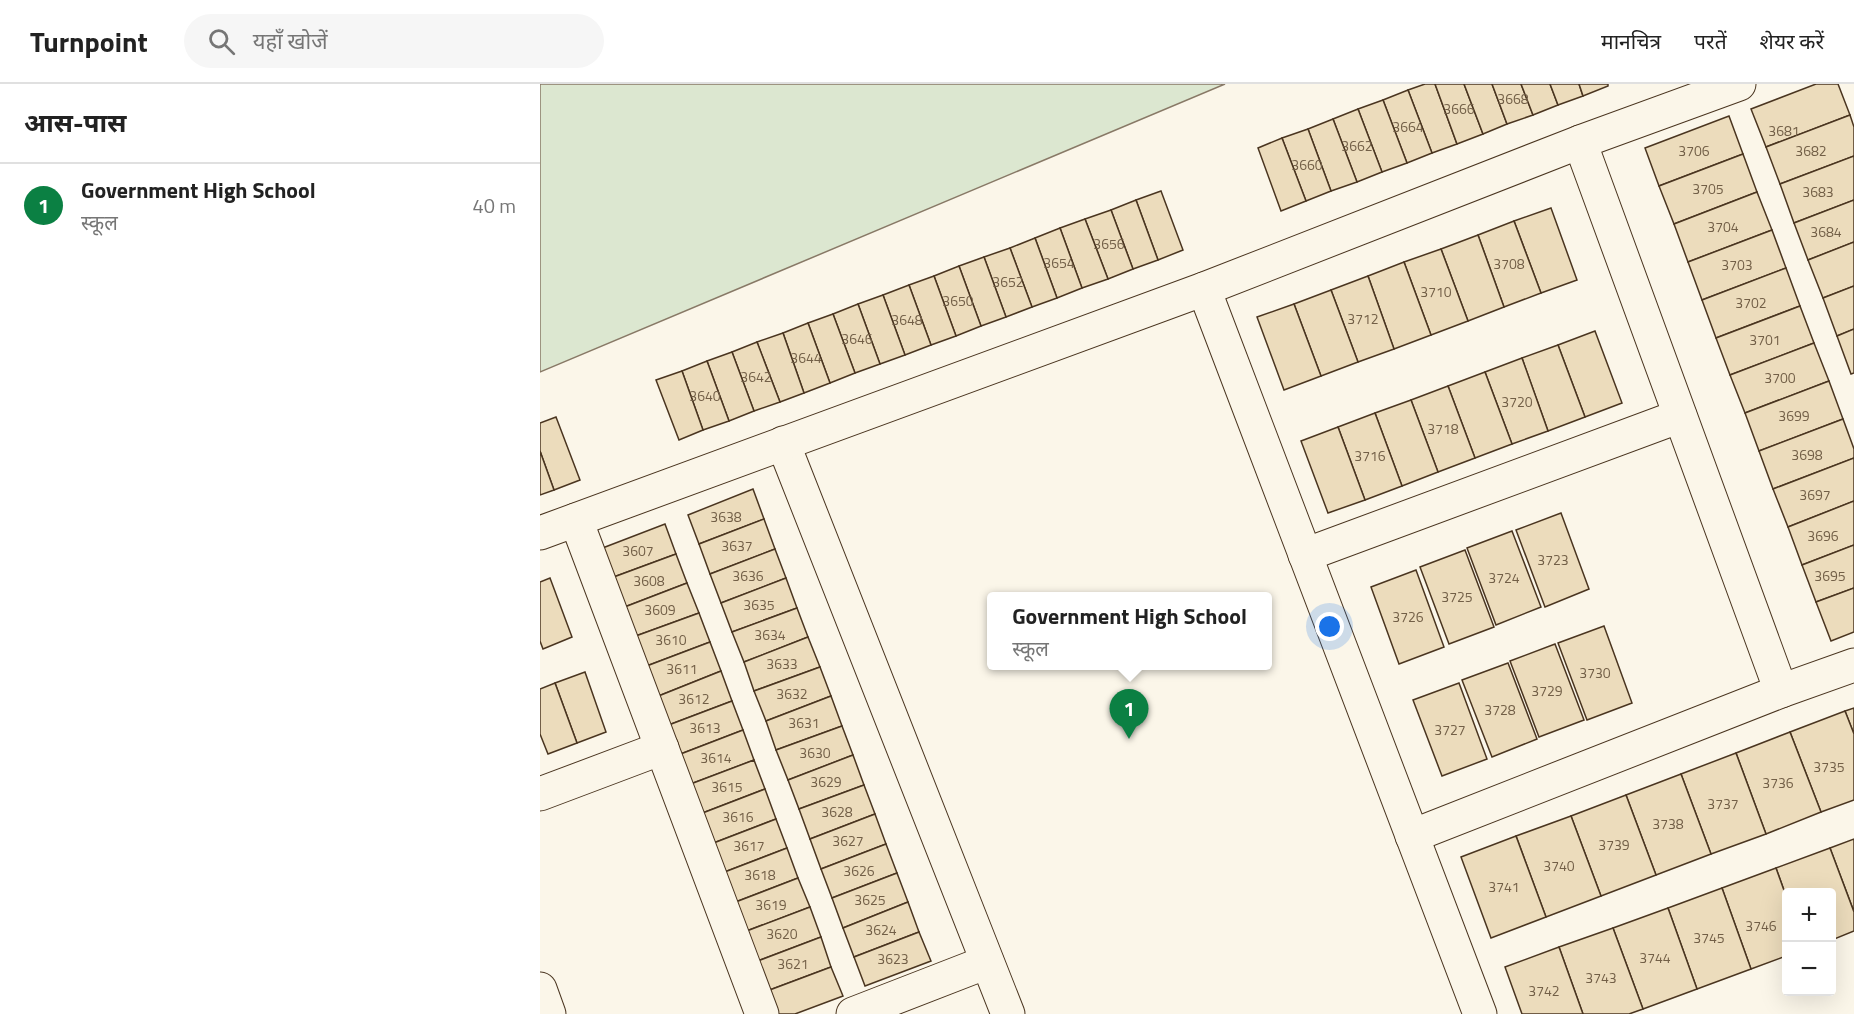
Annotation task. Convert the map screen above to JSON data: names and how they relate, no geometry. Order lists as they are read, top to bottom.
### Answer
{
  "house_numbers": [
    "3668",
    "3666",
    "3664",
    "3681",
    "3662",
    "3706",
    "3682",
    "3660",
    "3705",
    "3683",
    "3704",
    "3684",
    "3656",
    "3654",
    "3708",
    "3703",
    "3652",
    "3710",
    "3650",
    "3702",
    "3712",
    "3648",
    "3646",
    "3701",
    "3644",
    "3642",
    "3700",
    "3640",
    "3720",
    "3699",
    "3718",
    "3698",
    "3716",
    "3697",
    "3638",
    "3696",
    "3637",
    "3607",
    "3723",
    "3636",
    "3695",
    "3724",
    "3608",
    "3725",
    "3635",
    "3609",
    "3726",
    "3634",
    "3610",
    "3633",
    "3611",
    "3730",
    "3729",
    "3632",
    "3612",
    "3728",
    "3631",
    "3613",
    "3727",
    "3630",
    "3614",
    "3735",
    "3629",
    "3736",
    "3615",
    "3737",
    "3628",
    "3616",
    "3738",
    "3627",
    "3739",
    "3617",
    "3740",
    "3626",
    "3618",
    "3741",
    "3625",
    "3619",
    "3746",
    "3624",
    "3620",
    "3745",
    "3744",
    "3623",
    "3621",
    "3743",
    "3742"
  ],
  "page": {
    "header": "Turnpoint",
    "search": "यहाँ खोजें",
    "nav": ["मानचित्र", "परतें", "शेयर करें"],
    "heading": "आस-पास",
    "list": [
      {
        "mark": "1",
        "name": "Government High School",
        "note": "स्कूल",
        "value": "40 m"
      }
    ],
    "popup": ["Government High School", "स्कूल"],
    "pins": "1",
    "map_buttons": ["+", "−"]
  }
}
